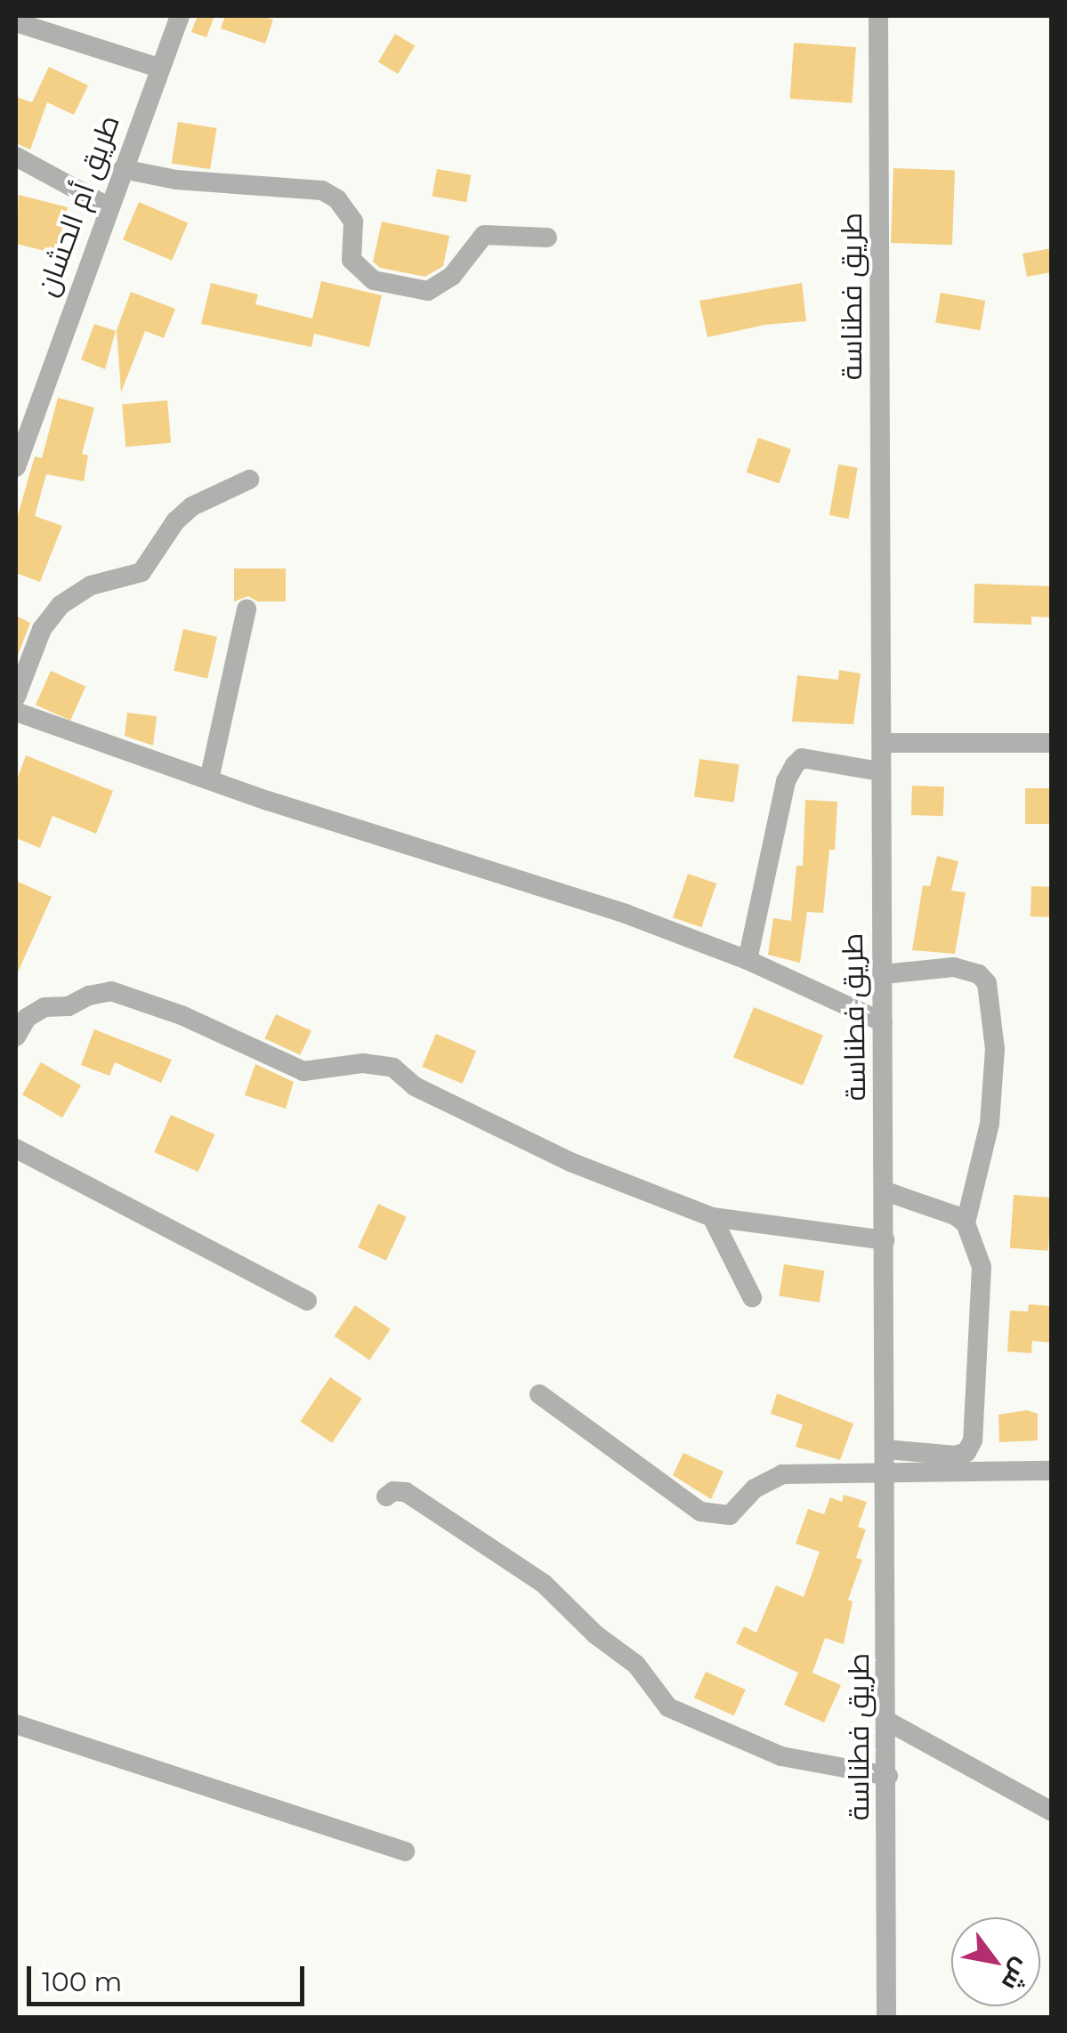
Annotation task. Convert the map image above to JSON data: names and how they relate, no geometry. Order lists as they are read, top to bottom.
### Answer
{
  "streets": {
    "street": ["طريق أم الحشان", "طريق فطناسة"]
  },
  "scale_bar": "100 m",
  "north": "bottom right"
}
